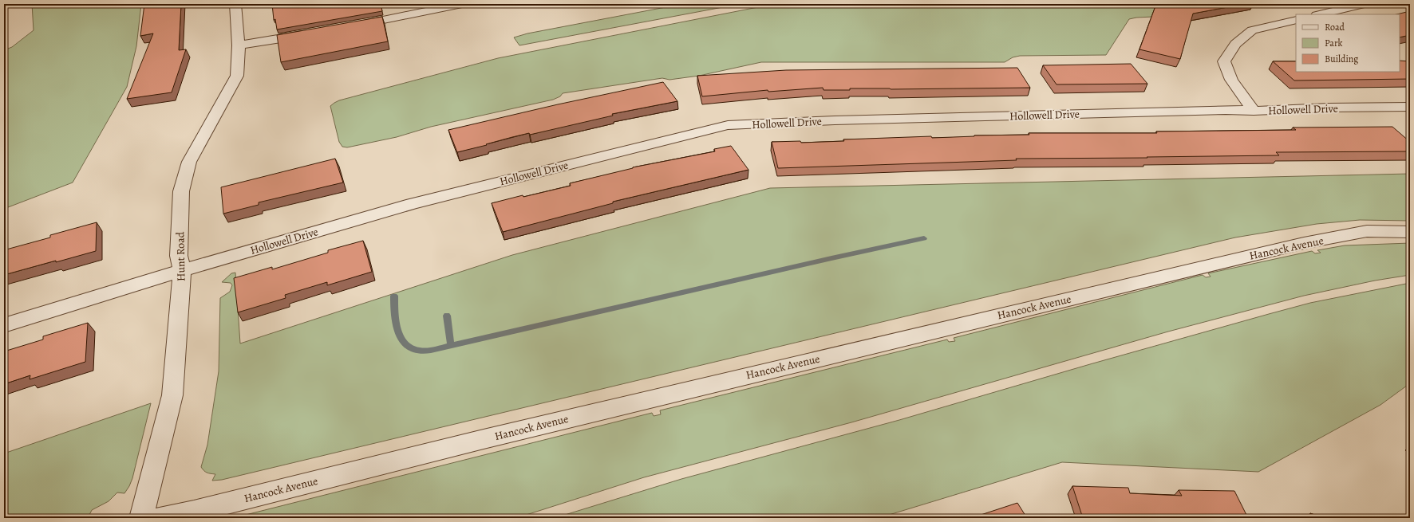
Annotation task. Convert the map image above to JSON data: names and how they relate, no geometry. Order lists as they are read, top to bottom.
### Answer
{
  "streets": {
    "street": ["Hollowell Drive", "Hancock Avenue", "Hunt Road"]
  },
  "crossings": [
    ["Hollowell Drive", "Hunt Road"]
  ],
  "legend": ["Road", "Park", "Building"]
}
